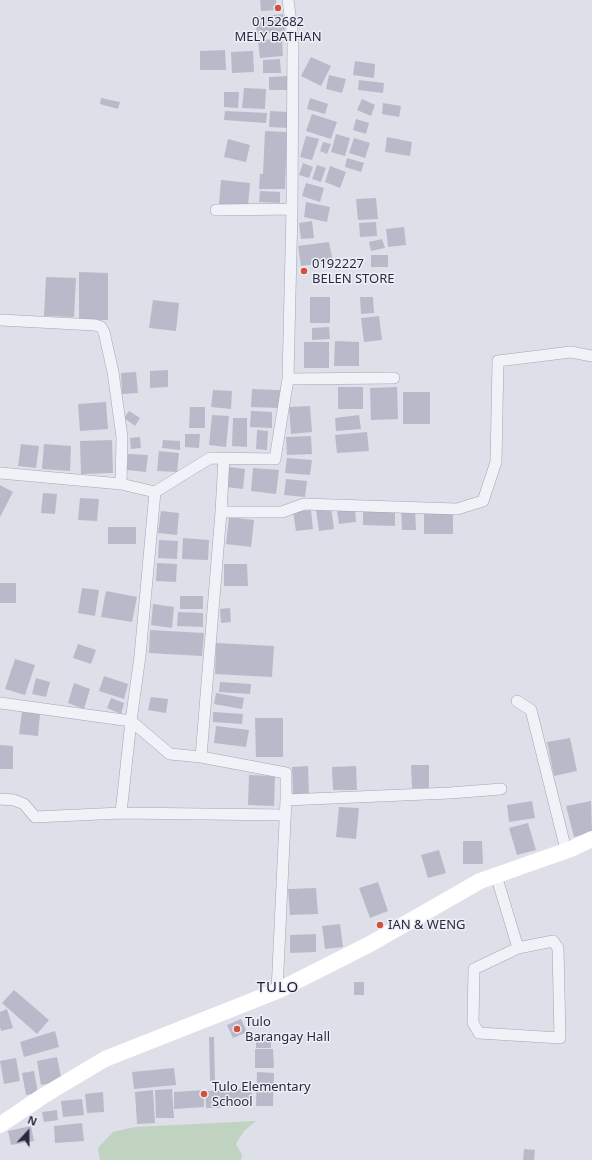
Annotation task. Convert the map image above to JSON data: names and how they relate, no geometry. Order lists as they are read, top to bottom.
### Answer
{
  "districts": ["TULO"],
  "places": [
    "0152682 MELY BATHAN",
    "0192227 BELEN STORE",
    "IAN & WENG",
    "Tulo Barangay Hall",
    "Tulo Elementary School"
  ],
  "north": "top"
}
